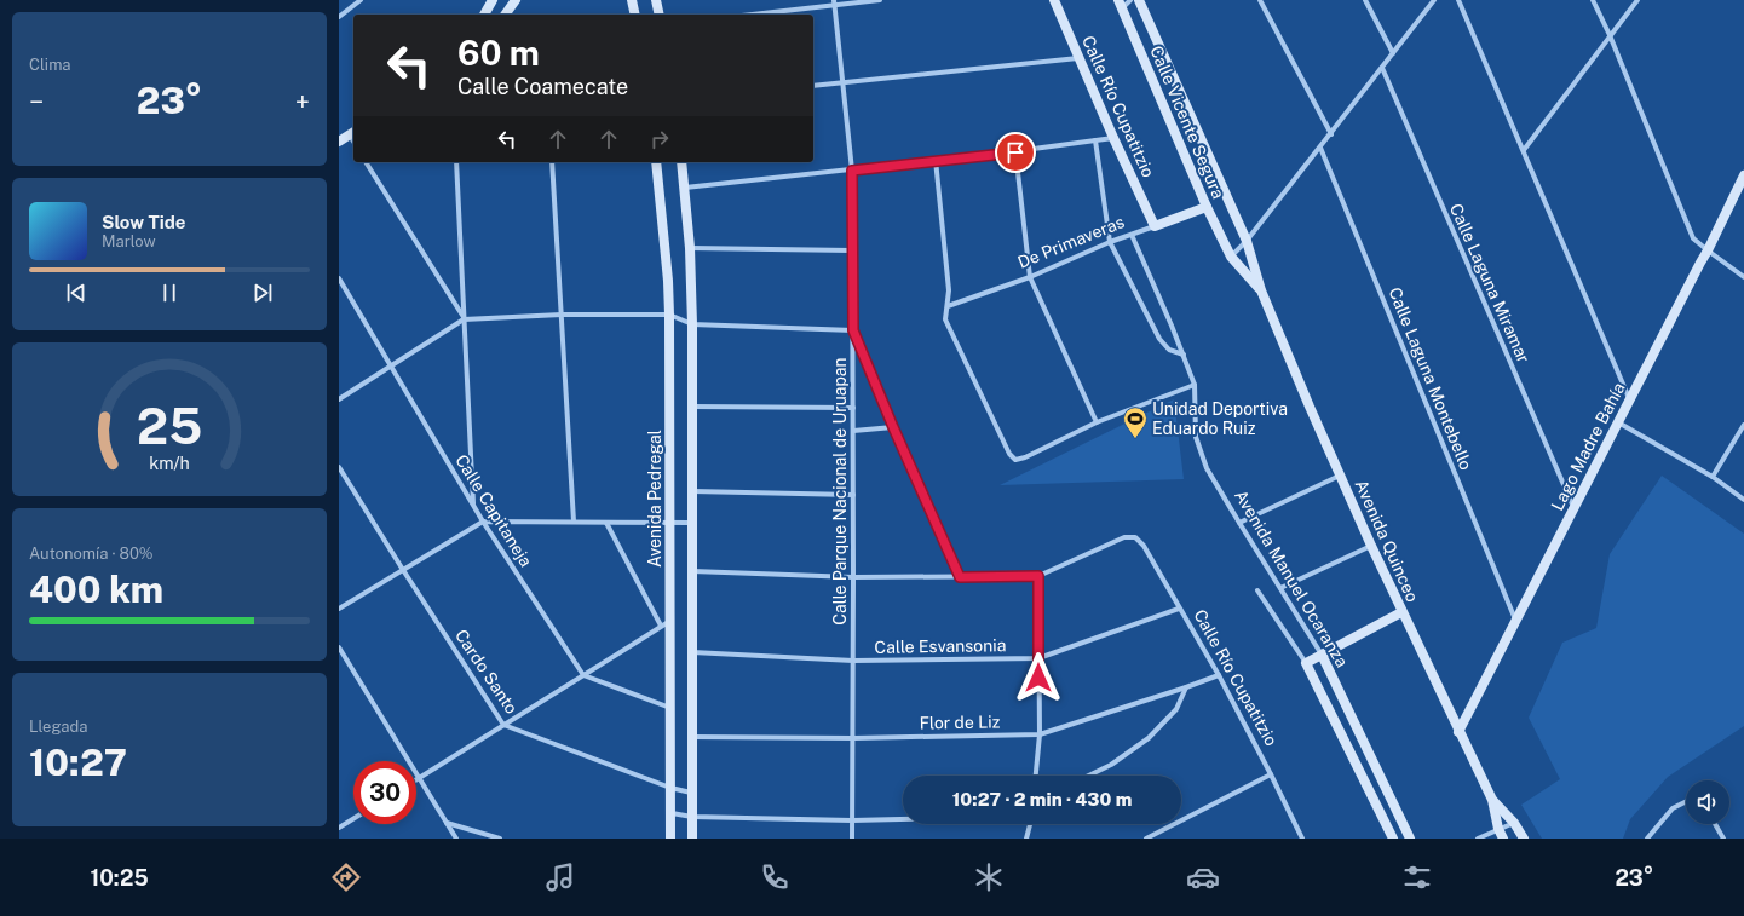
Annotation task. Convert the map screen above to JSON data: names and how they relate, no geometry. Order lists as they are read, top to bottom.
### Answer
{
  "streets": {
    "street": [
      "Calle Río Cupatitzio",
      "Calle Vicente Segura",
      "De Primaveras",
      "Calle Laguna Miramar",
      "Calle Laguna Montebello",
      "Lago Madre Bahía",
      "Calle Parque Nacional de Uruapan",
      "Avenida Pedregal",
      "Calle Capitaneja",
      "Avenida Quinceo",
      "Avenida Manuel Ocaranza",
      "Calle Esvansonia",
      "Cardo Santo",
      "Flor de Liz"
    ]
  },
  "crossings": [
    ["Calle Río Cupatitzio", "De Primaveras"],
    ["Calle Río Cupatitzio", "Calle Esvansonia"],
    ["Calle Río Cupatitzio", "Flor de Liz"],
    ["Calle Vicente Segura", "De Primaveras"],
    ["Calle Vicente Segura", "Avenida Quinceo"],
    ["De Primaveras", "Avenida Manuel Ocaranza"],
    ["Calle Laguna Miramar", "Lago Madre Bahía"],
    ["Calle Laguna Montebello", "Lago Madre Bahía"],
    ["Lago Madre Bahía", "Avenida Quinceo"],
    ["Calle Parque Nacional de Uruapan", "Calle Esvansonia"],
    ["Calle Parque Nacional de Uruapan", "Flor de Liz"],
    ["Avenida Pedregal", "Cardo Santo"]
  ],
  "places": {
    "sports": ["Unidad Deportiva Eduardo Ruiz"]
  },
  "page": {
    "tile": [
      "Clima",
      ["Autonomía · 80%", "400 km"],
      ["Llegada", "10:27"]
    ],
    "turn": ["60 m", "Calle Coamecate"],
    "heat": ["−", "23°", "+"],
    "song": ["Slow Tide", "Marlow"],
    "limit": "30",
    "trip": "10:27 · 2 min · 430 m",
    "tabs": ["10:25", "23°"],
    "gauge": ["25", "km/h"]
  }
}
